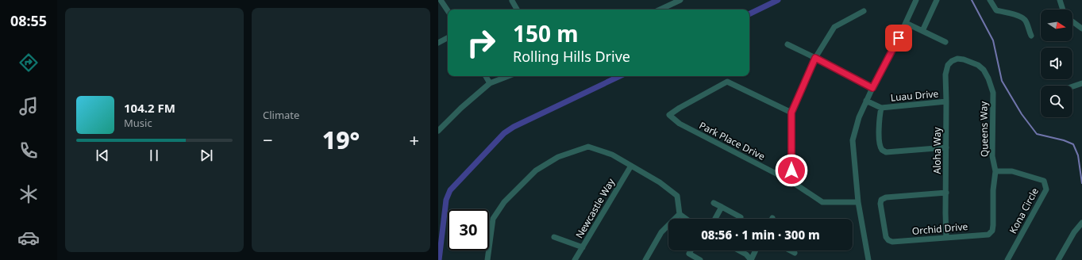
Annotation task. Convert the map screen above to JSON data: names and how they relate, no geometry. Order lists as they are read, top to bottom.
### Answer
{
  "streets": {
    "street": [
      "Luau Drive",
      "Queens Way",
      "Park Place Drive",
      "Aloha Way",
      "Newcastle Way",
      "Kona Circle",
      "Orchid Drive"
    ]
  },
  "crossings": [
    ["Luau Drive", "Aloha Way"],
    ["Queens Way", "Aloha Way"],
    ["Queens Way", "Kona Circle"],
    ["Queens Way", "Orchid Drive"],
    ["Aloha Way", "Orchid Drive"]
  ],
  "north": "right",
  "page": {
    "tabs": "08:55",
    "tile": "Climate",
    "turn": ["150 m", "Rolling Hills Drive"],
    "song": ["104.2 FM", "Music"],
    "heat": ["−", "19°", "+"],
    "limit": "30",
    "trip": "08:56 · 1 min · 300 m"
  }
}
